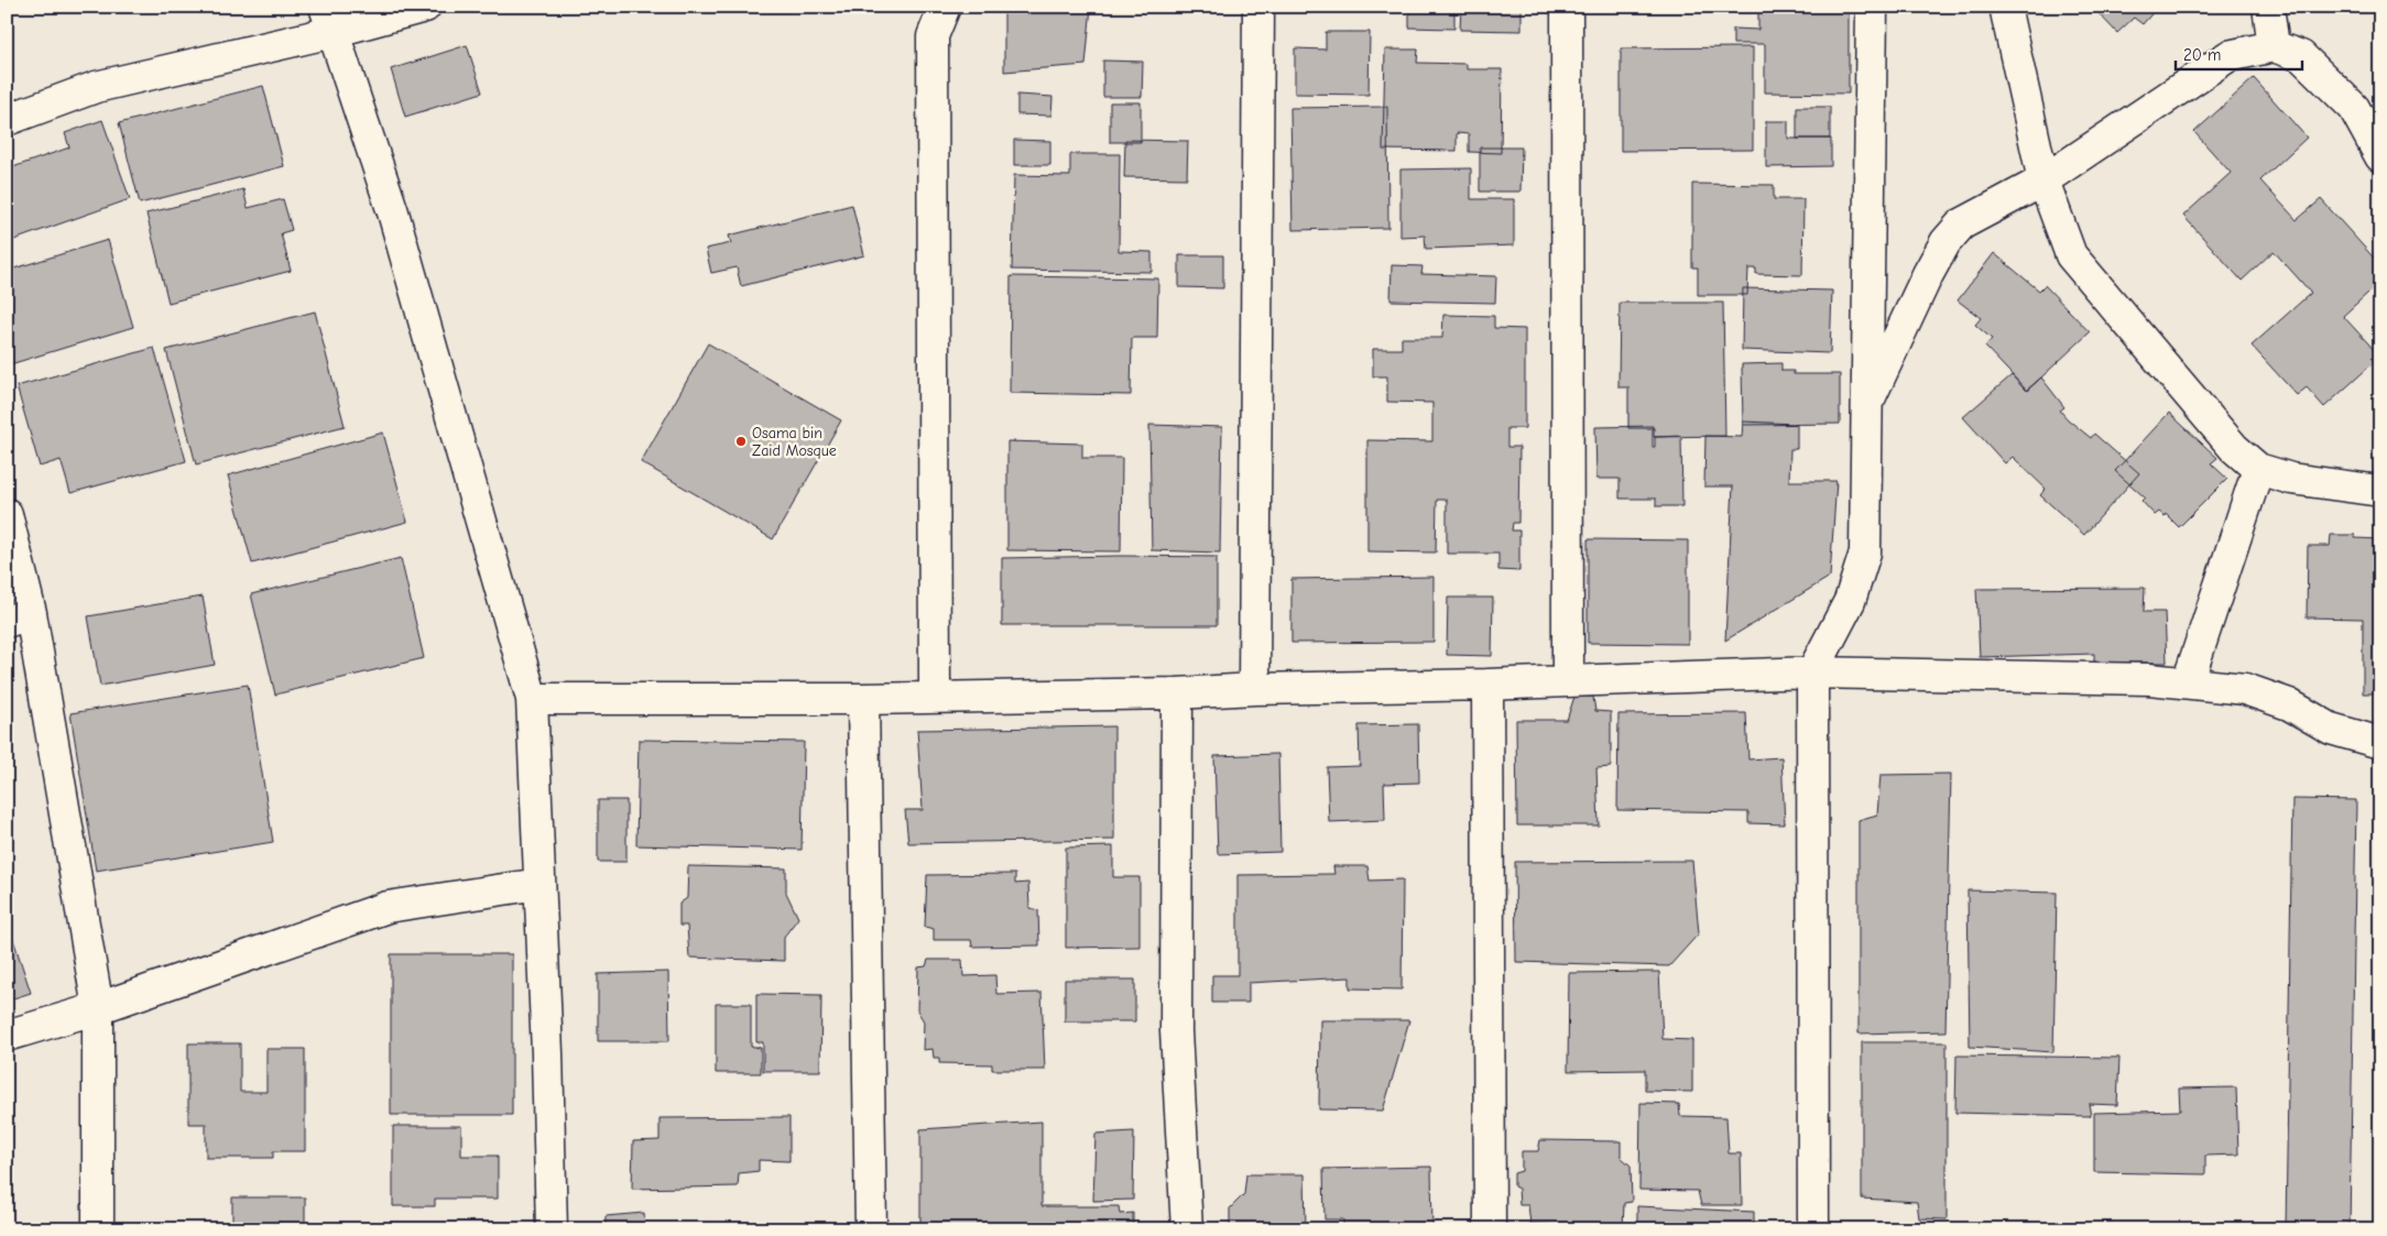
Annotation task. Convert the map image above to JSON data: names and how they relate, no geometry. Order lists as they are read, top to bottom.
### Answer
{
  "places": ["Osama bin Zaid Mosque"],
  "scale_bar": "20 m"
}
